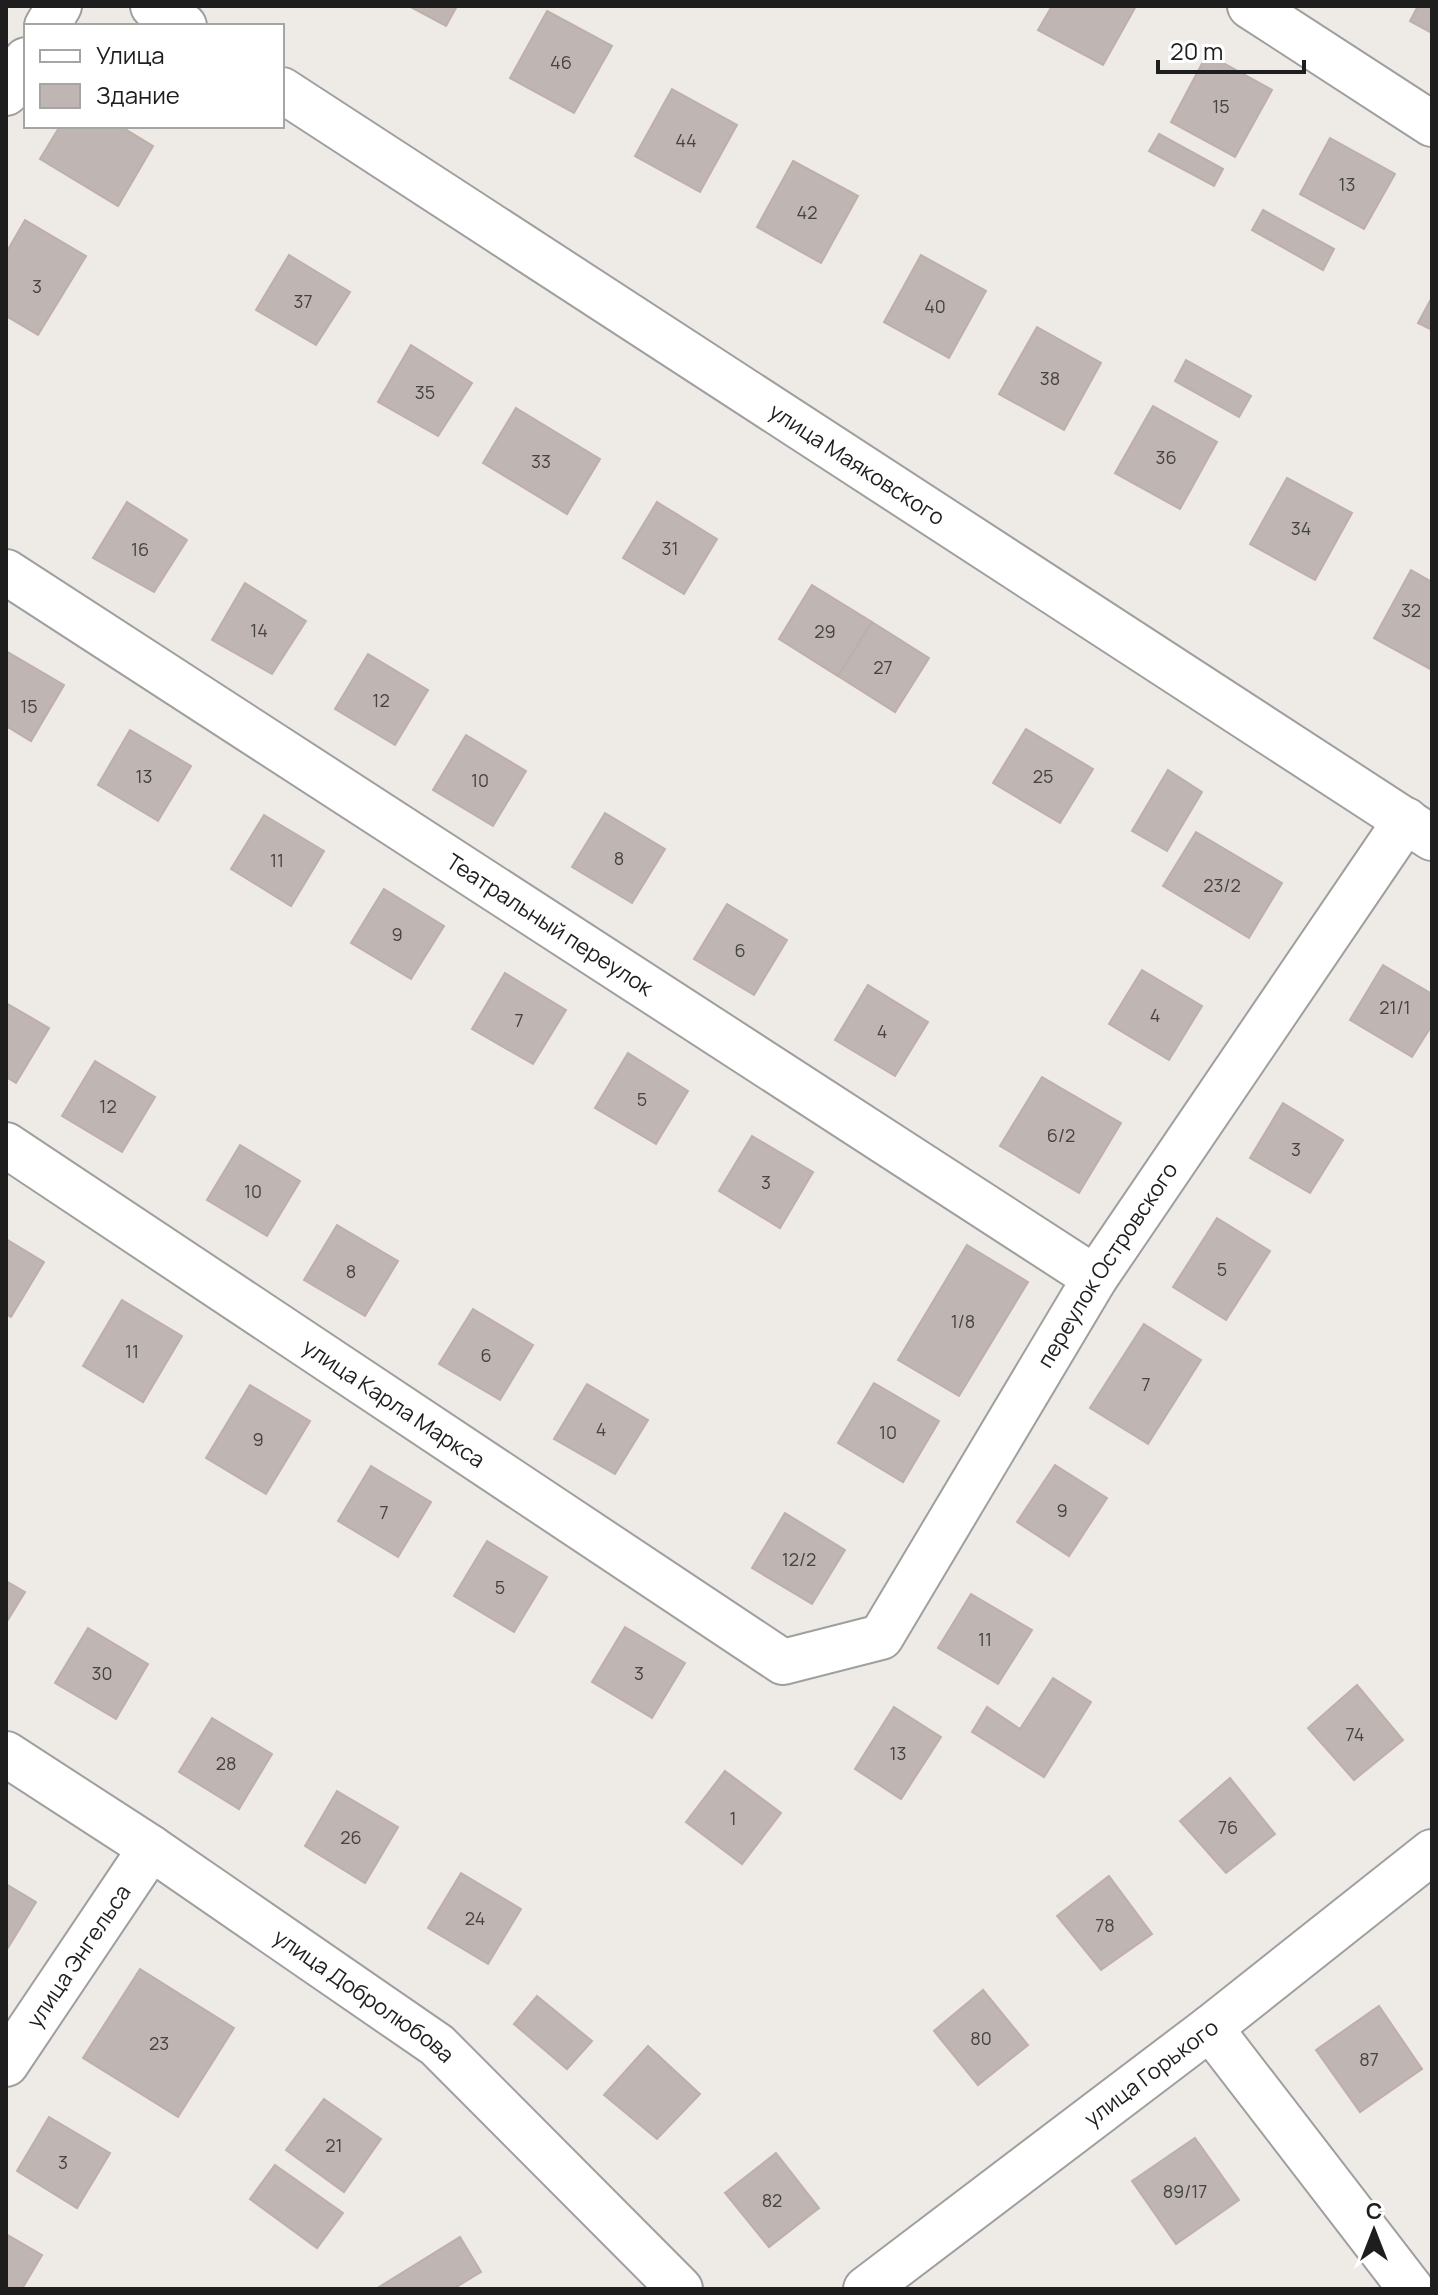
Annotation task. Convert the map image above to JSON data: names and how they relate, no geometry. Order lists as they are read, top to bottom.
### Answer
{
  "streets": {
    "street": [
      "улица Маяковского",
      "Театральный переулок",
      "переулок Островского",
      "улица Карла Маркса",
      "улица Энгельса",
      "улица Добролюбова",
      "улица Горького"
    ]
  },
  "crossings": [
    ["улица Маяковского", "переулок Островского"],
    ["Театральный переулок", "переулок Островского"],
    ["переулок Островского", "улица Карла Маркса"],
    ["улица Энгельса", "улица Добролюбова"]
  ],
  "house_numbers": [
    "46",
    "15",
    "44",
    "13",
    "42",
    "3",
    "37",
    "40",
    "38",
    "35",
    "36",
    "33",
    "34",
    "31",
    "16",
    "32",
    "14",
    "29",
    "27",
    "12",
    "15",
    "13",
    "25",
    "10",
    "8",
    "11",
    "23/2",
    "9",
    "6",
    "21/1",
    "4",
    "7",
    "4",
    "5",
    "12",
    "6/2",
    "3",
    "3",
    "10",
    "5",
    "8",
    "1/8",
    "11",
    "6",
    "7",
    "4",
    "10",
    "9",
    "9",
    "7",
    "12/2",
    "5",
    "11",
    "30",
    "3",
    "74",
    "13",
    "28",
    "1",
    "76",
    "26",
    "24",
    "78",
    "80",
    "23",
    "87",
    "21",
    "3",
    "89/17",
    "82"
  ],
  "legend": ["Улица", "Здание"],
  "scale_bar": "20 m",
  "north": "top"
}
